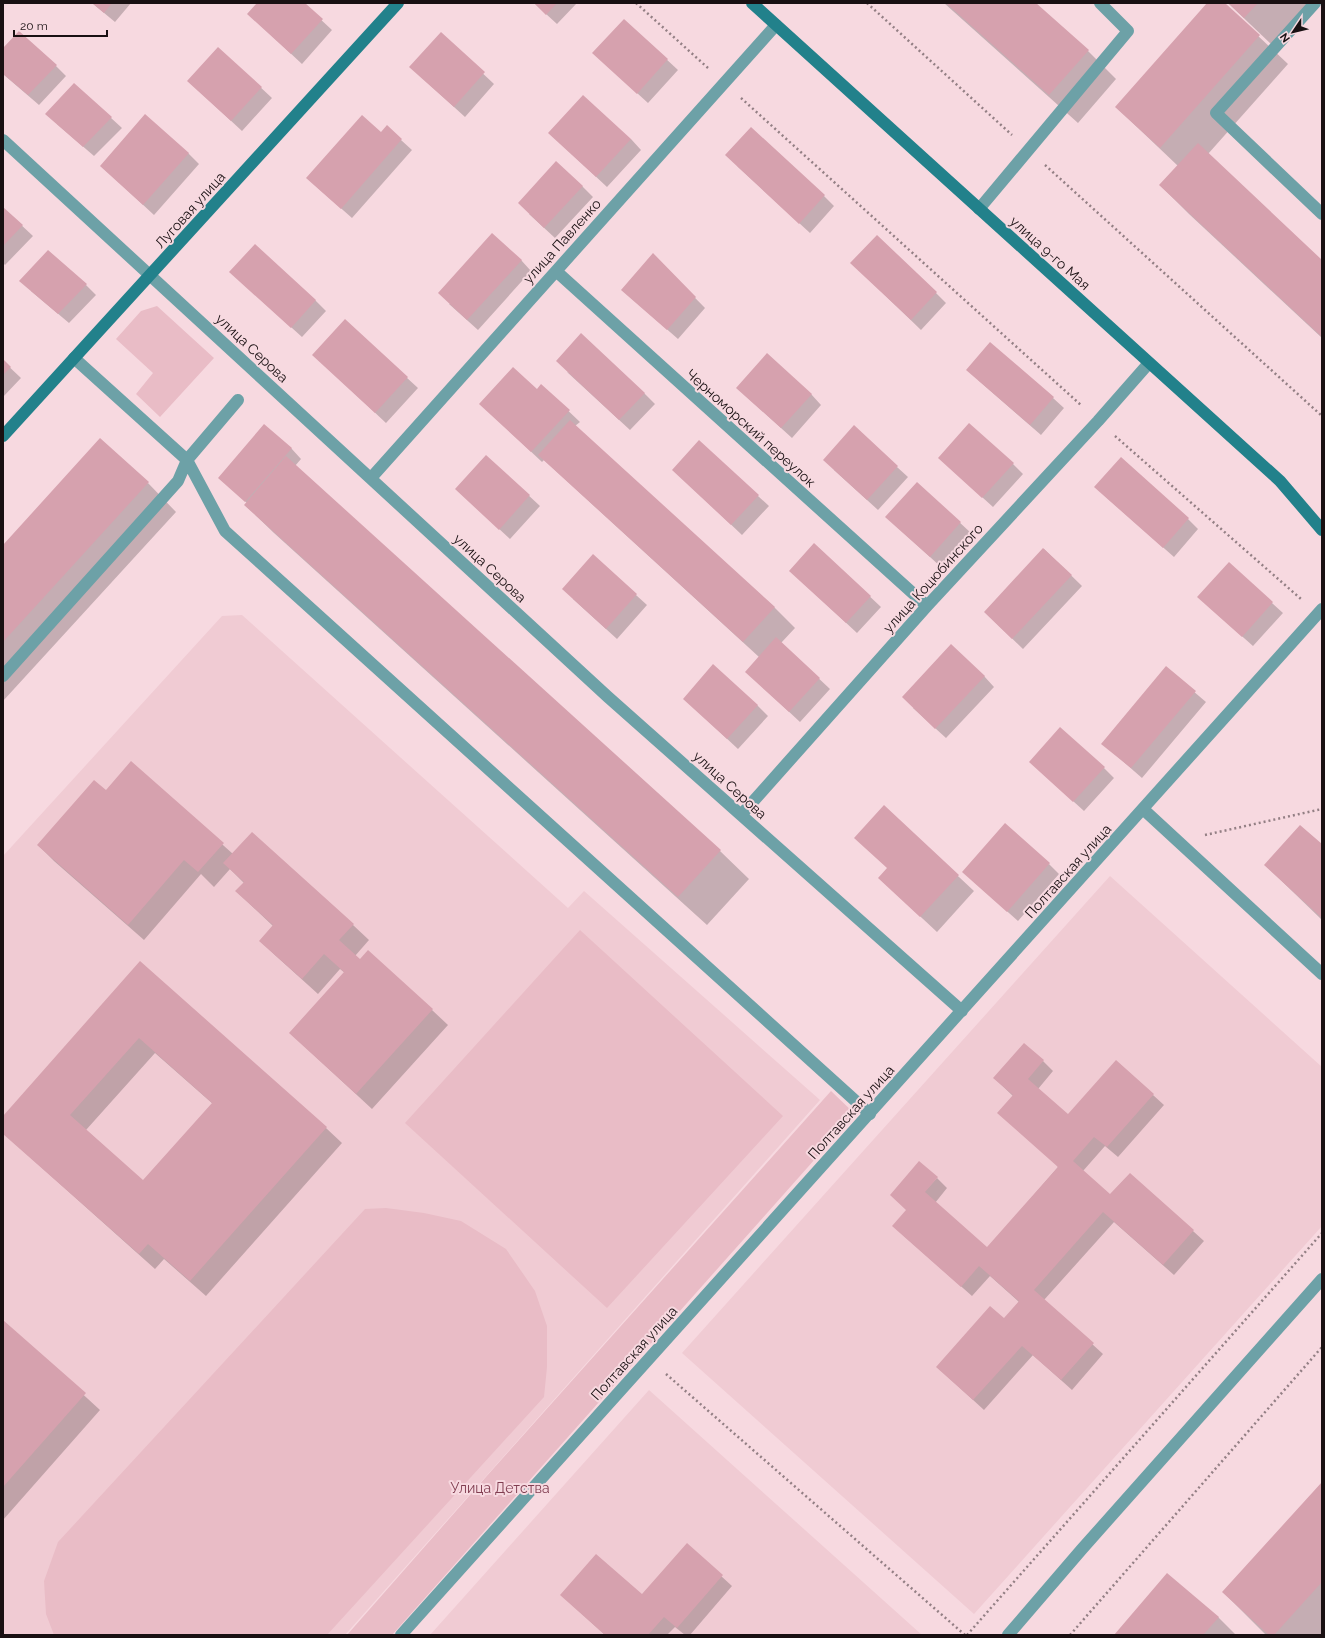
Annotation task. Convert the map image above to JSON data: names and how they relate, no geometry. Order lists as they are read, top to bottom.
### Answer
{
  "streets": {
    "street": [
      "Луговая улица",
      "улица Павленко",
      "улица 9-го Мая",
      "улица Серова",
      "Черноморский переулок",
      "улица Коцюбинского",
      "Полтавская улица"
    ]
  },
  "crossings": [
    ["Луговая улица", "улица Серова"],
    ["улица Павленко", "улица 9-го Мая"],
    ["улица Павленко", "улица Серова"],
    ["улица Павленко", "Черноморский переулок"],
    ["улица 9-го Мая", "улица Коцюбинского"],
    ["улица Серова", "улица Коцюбинского"],
    ["улица Серова", "Полтавская улица"],
    ["Черноморский переулок", "улица Коцюбинского"]
  ],
  "parks": ["Улица Детства"],
  "scale_bar": "20 m",
  "north": "bottom left"
}
